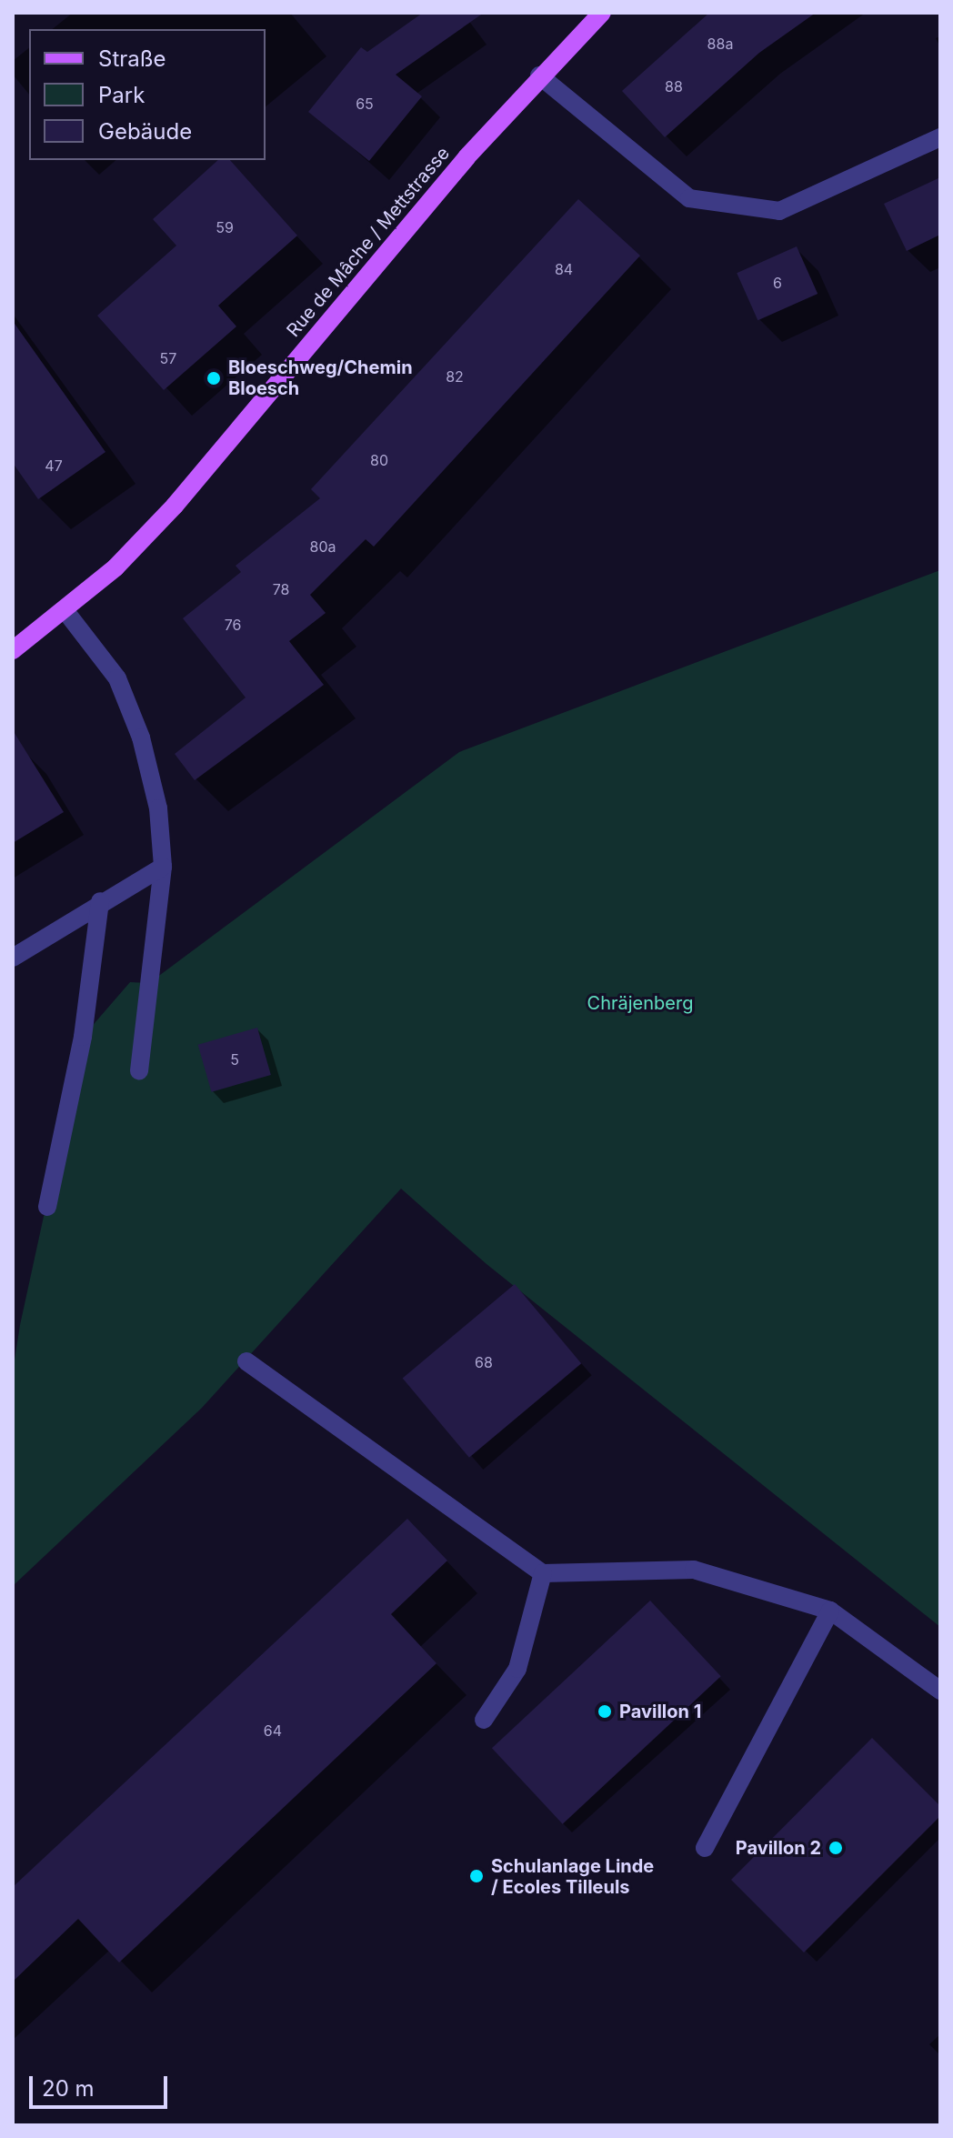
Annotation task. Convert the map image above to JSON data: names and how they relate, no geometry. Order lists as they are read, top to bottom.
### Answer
{
  "streets": {
    "main road": ["Rue de Mâche / Mettstrasse"]
  },
  "parks": ["Chräjenberg"],
  "places": [
    "Bloeschweg/Chemin Bloesch",
    "Pavillon 1",
    "Pavillon 2",
    "Schulanlage Linde / Ecoles Tilleuls"
  ],
  "house_numbers": [
    "88a",
    "88",
    "65",
    "59",
    "84",
    "6",
    "57",
    "82",
    "80",
    "47",
    "80a",
    "78",
    "76",
    "5",
    "68",
    "64"
  ],
  "legend": ["Straße", "Park", "Gebäude"],
  "scale_bar": "20 m"
}
